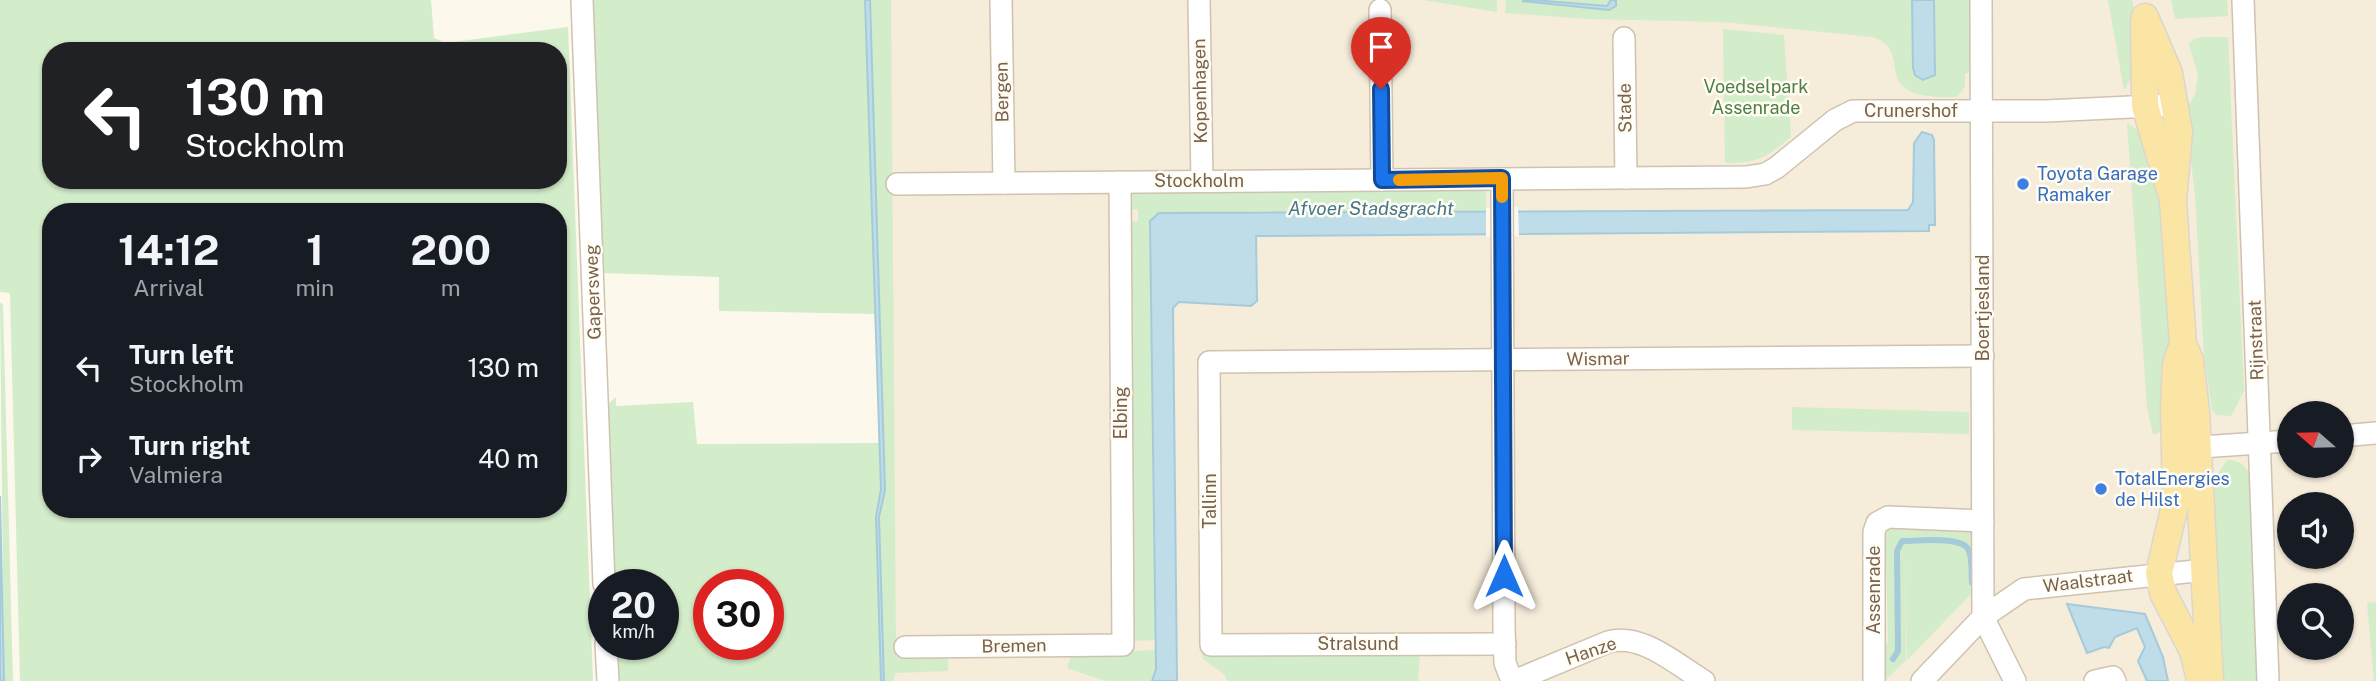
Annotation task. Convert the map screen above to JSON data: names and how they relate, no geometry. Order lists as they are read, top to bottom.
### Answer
{
  "streets": {
    "street": [
      "Kopenhagen",
      "Bergen",
      "Stade",
      "Crunershof",
      "Stockholm",
      "Gapersweg",
      "Boertjesland",
      "Rijnstraat",
      "Wismar",
      "Elbing",
      "Tallinn",
      "Waalstraat",
      "Assenrade",
      "Stralsund",
      "Bremen",
      "Hanze"
    ]
  },
  "crossings": [
    ["Kopenhagen", "Stockholm"],
    ["Bergen", "Stockholm"],
    ["Stade", "Crunershof"],
    ["Crunershof", "Stockholm"],
    ["Crunershof", "Boertjesland"],
    ["Stockholm", "Elbing"],
    ["Boertjesland", "Wismar"],
    ["Boertjesland", "Waalstraat"],
    ["Boertjesland", "Assenrade"],
    ["Wismar", "Tallinn"],
    ["Elbing", "Bremen"],
    ["Tallinn", "Stralsund"]
  ],
  "water": ["Afvoer Stadsgracht"],
  "parks": ["Voedselpark Assenrade"],
  "places": ["Toyota Garage Ramaker", "TotalEnergies de Hilst"],
  "north": "left",
  "page": {
    "turn": ["130 m", "Stockholm"],
    "eta": [
      "14:12",
      "Arrival",
      "1",
      "min",
      "200",
      "m"
    ],
    "list": [
      {
        "name": "Turn left",
        "note": "Stockholm",
        "value": "130 m"
      },
      {
        "name": "Turn right",
        "note": "Valmiera",
        "value": "40 m"
      }
    ],
    "speed": "20 km/h",
    "limit": "30"
  }
}
